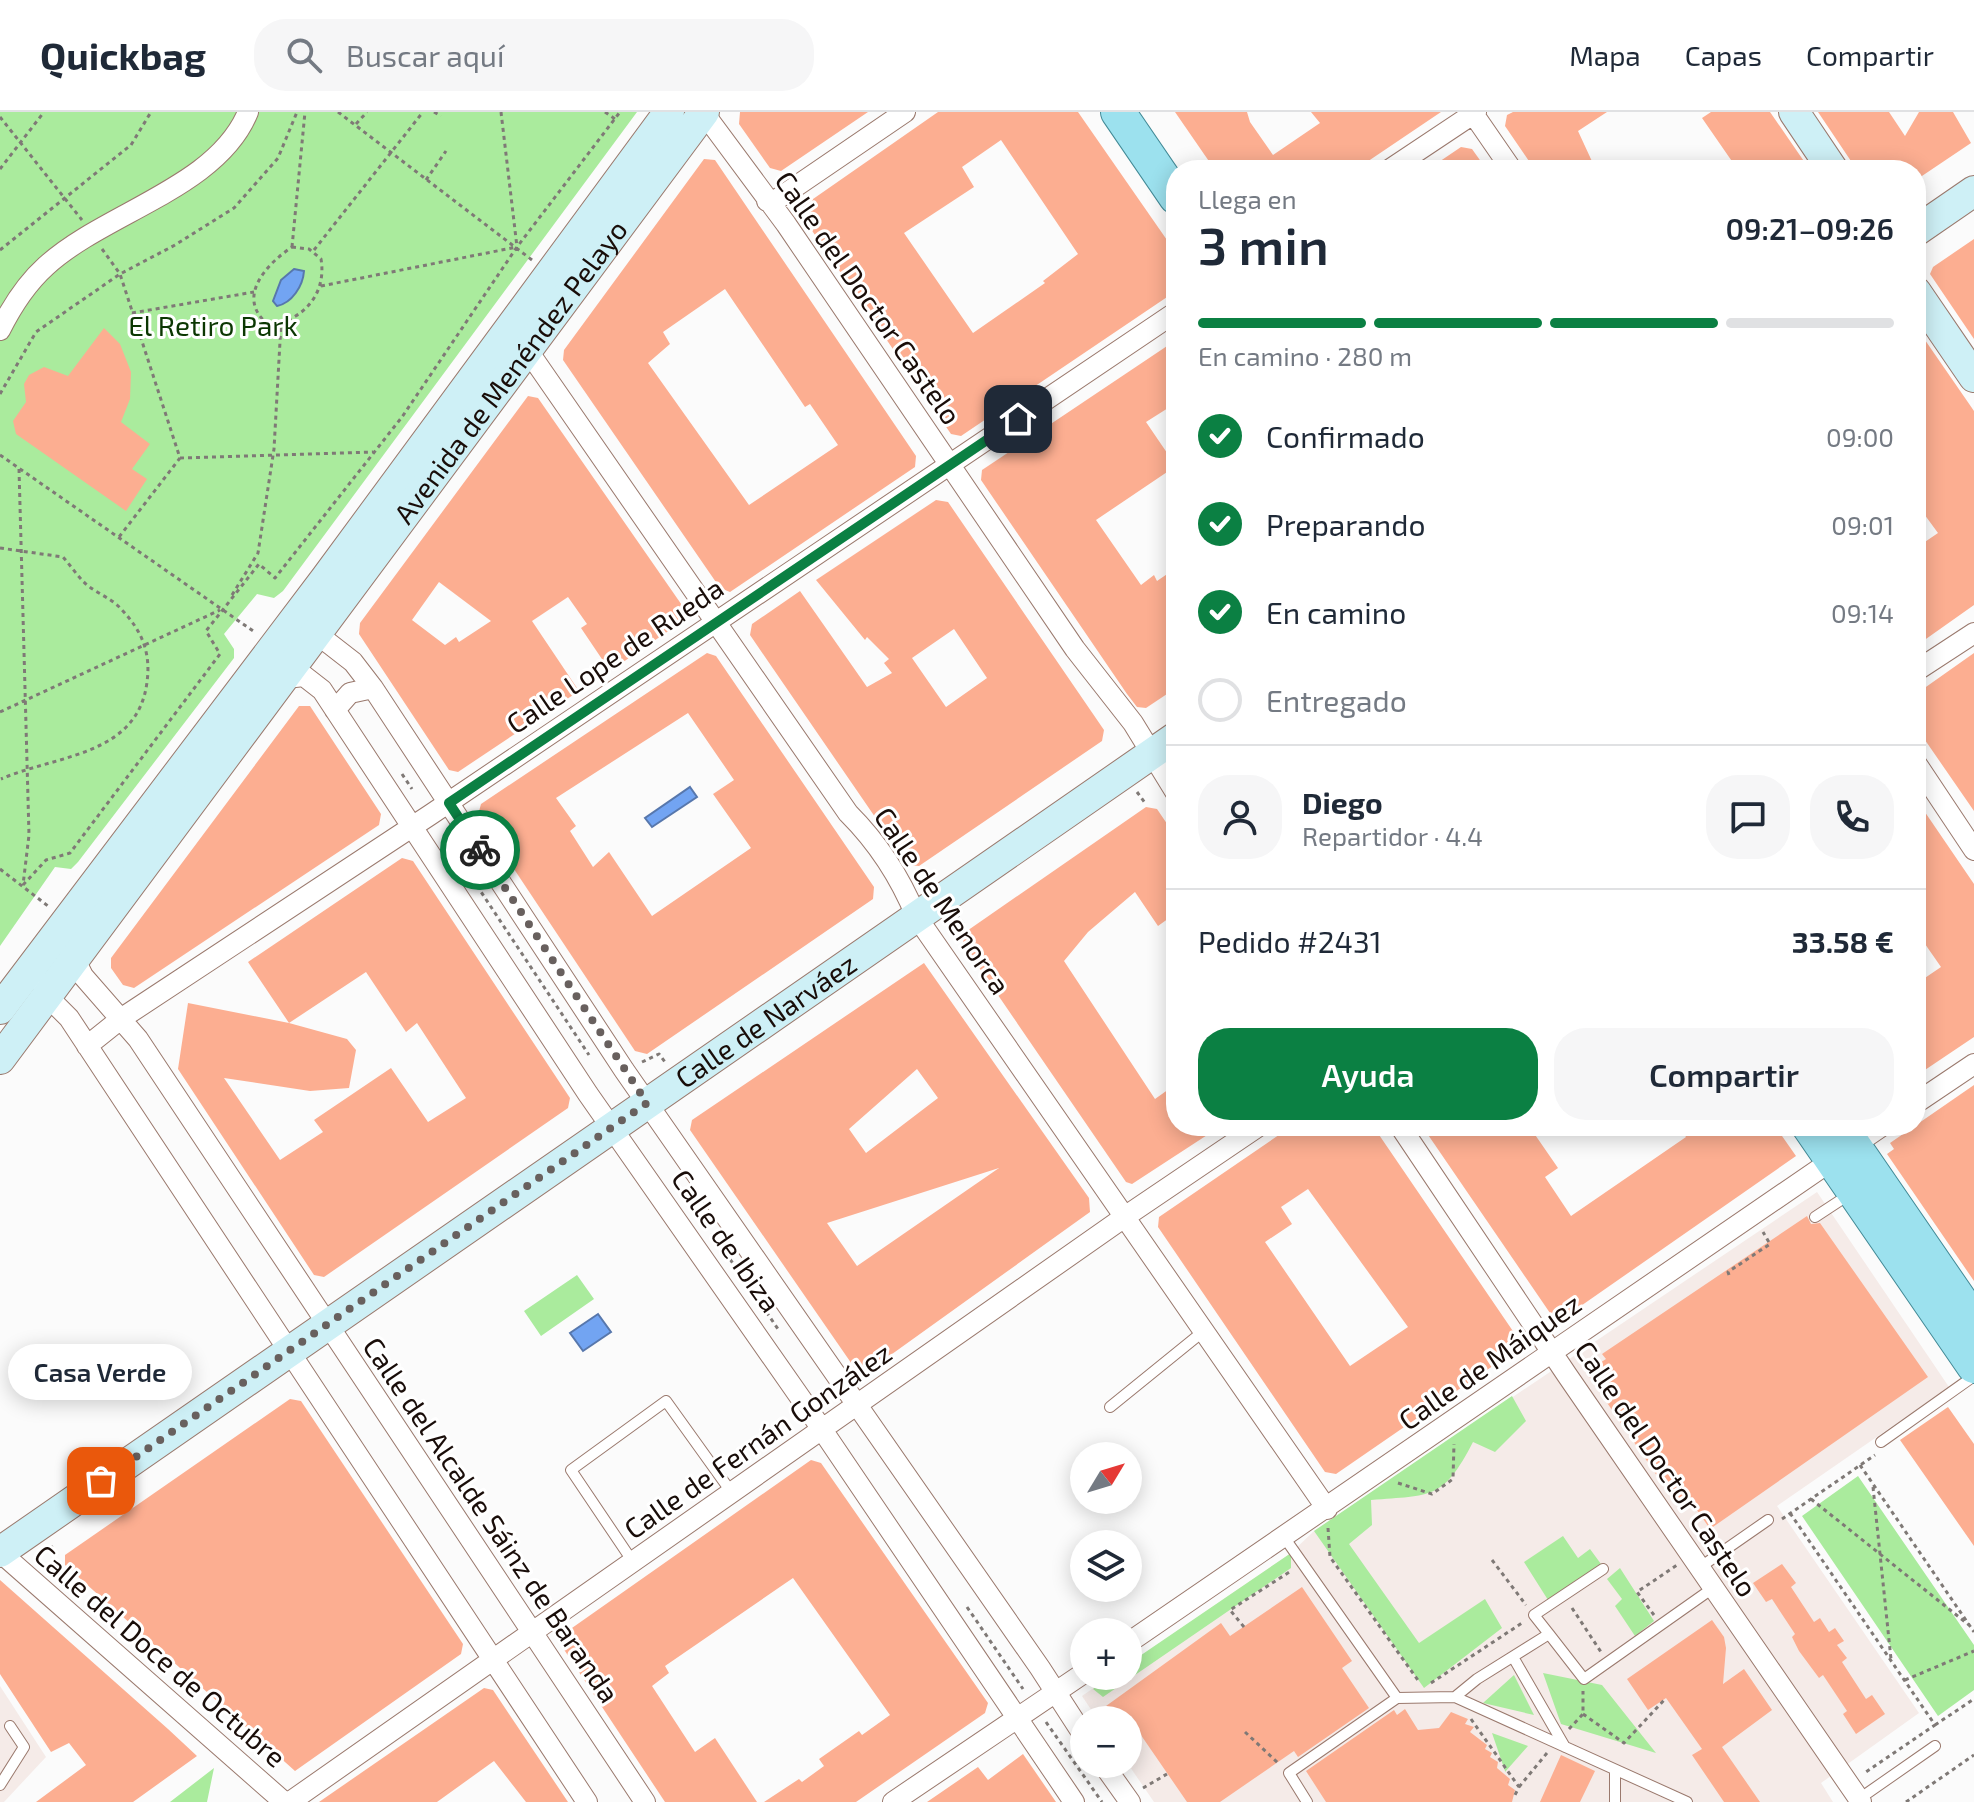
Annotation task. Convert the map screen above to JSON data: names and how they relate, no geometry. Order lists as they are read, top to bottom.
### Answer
{
  "streets": {
    "main road": ["Avenida de Menéndez Pelayo", "Calle de Narváez"],
    "street": [
      "Calle del Doctor Castelo",
      "Calle Lope de Rueda",
      "Calle de Menorca",
      "Calle de Ibiza",
      "Calle de Máiquez",
      "Calle de Fernán González",
      "Calle del Alcalde Sáinz de Baranda",
      "Calle del Doce de Octubre"
    ]
  },
  "crossings": [
    ["Calle del Doctor Castelo", "Avenida de Menéndez Pelayo"],
    ["Calle del Doctor Castelo", "Calle Lope de Rueda"],
    ["Calle del Doctor Castelo", "Calle de Narváez"],
    ["Calle del Doctor Castelo", "Calle de Máiquez"],
    ["Avenida de Menéndez Pelayo", "Calle de Menorca"],
    ["Avenida de Menéndez Pelayo", "Calle de Ibiza"],
    ["Avenida de Menéndez Pelayo", "Calle del Alcalde Sáinz de Baranda"],
    ["Calle Lope de Rueda", "Calle de Menorca"],
    ["Calle Lope de Rueda", "Calle de Ibiza"],
    ["Calle Lope de Rueda", "Calle del Alcalde Sáinz de Baranda"],
    ["Calle de Menorca", "Calle de Narváez"],
    ["Calle de Menorca", "Calle de Máiquez"],
    ["Calle de Menorca", "Calle de Fernán González"],
    ["Calle de Narváez", "Calle de Ibiza"],
    ["Calle de Narváez", "Calle del Alcalde Sáinz de Baranda"],
    ["Calle de Narváez", "Calle del Doce de Octubre"],
    ["Calle de Ibiza", "Calle de Fernán González"],
    ["Calle de Fernán González", "Calle del Alcalde Sáinz de Baranda"],
    ["Calle de Fernán González", "Calle del Doce de Octubre"]
  ],
  "parks": ["El Retiro Park"],
  "places": ["Casa Verde"],
  "north": "top right",
  "page": {
    "header": "Quickbag",
    "search": "Buscar aquí",
    "nav": ["Mapa", "Capas", "Compartir"],
    "heading": ["3 min", "Llega en", "09:21–09:26"],
    "panel": [
      "Diego",
      "Repartidor · 4.4",
      "Pedido #2431",
      "33.58 €"
    ],
    "bar": "En camino · 280 m",
    "list": [
      ["Confirmado", "09:00"],
      ["Preparando", "09:01"],
      ["En camino", "09:14"],
      "Entregado"
    ],
    "buttons": ["Ayuda", "Compartir"],
    "bubble": "Casa Verde",
    "map_buttons": ["+", "−"]
  }
}
